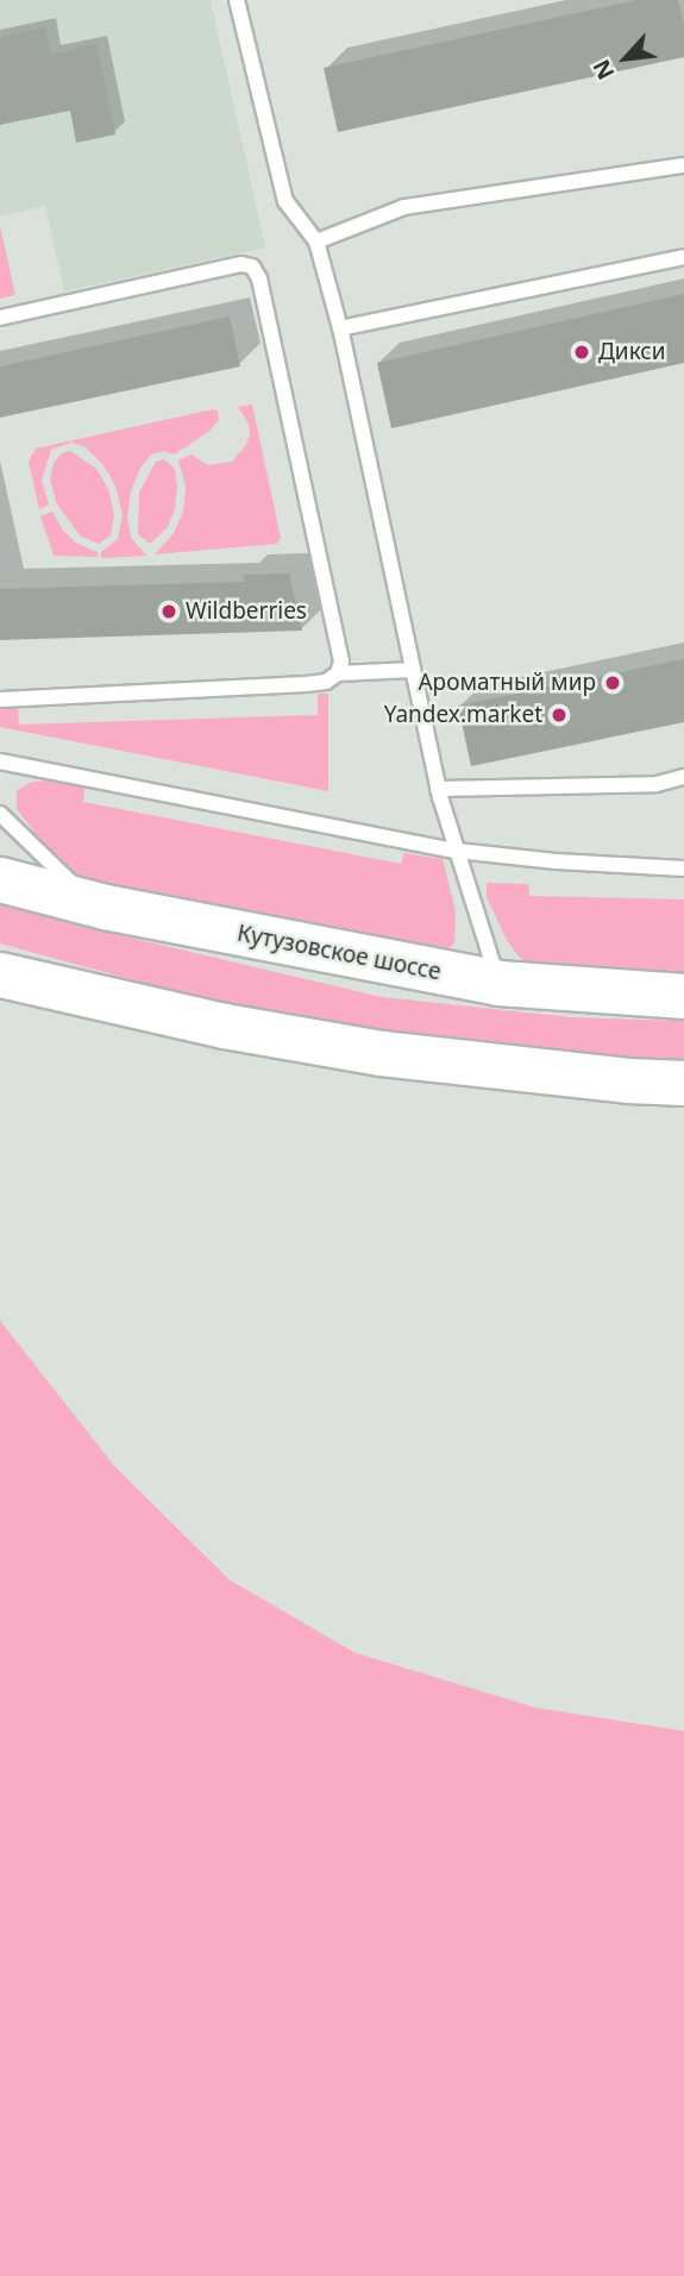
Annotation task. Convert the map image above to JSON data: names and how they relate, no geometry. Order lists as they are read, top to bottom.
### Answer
{
  "streets": {
    "main road": ["Кутузовское шоссе"]
  },
  "places": [
    "Дикси",
    "Wildberries",
    "Ароматный мир",
    "Yandex.market"
  ],
  "north": "bottom left"
}
